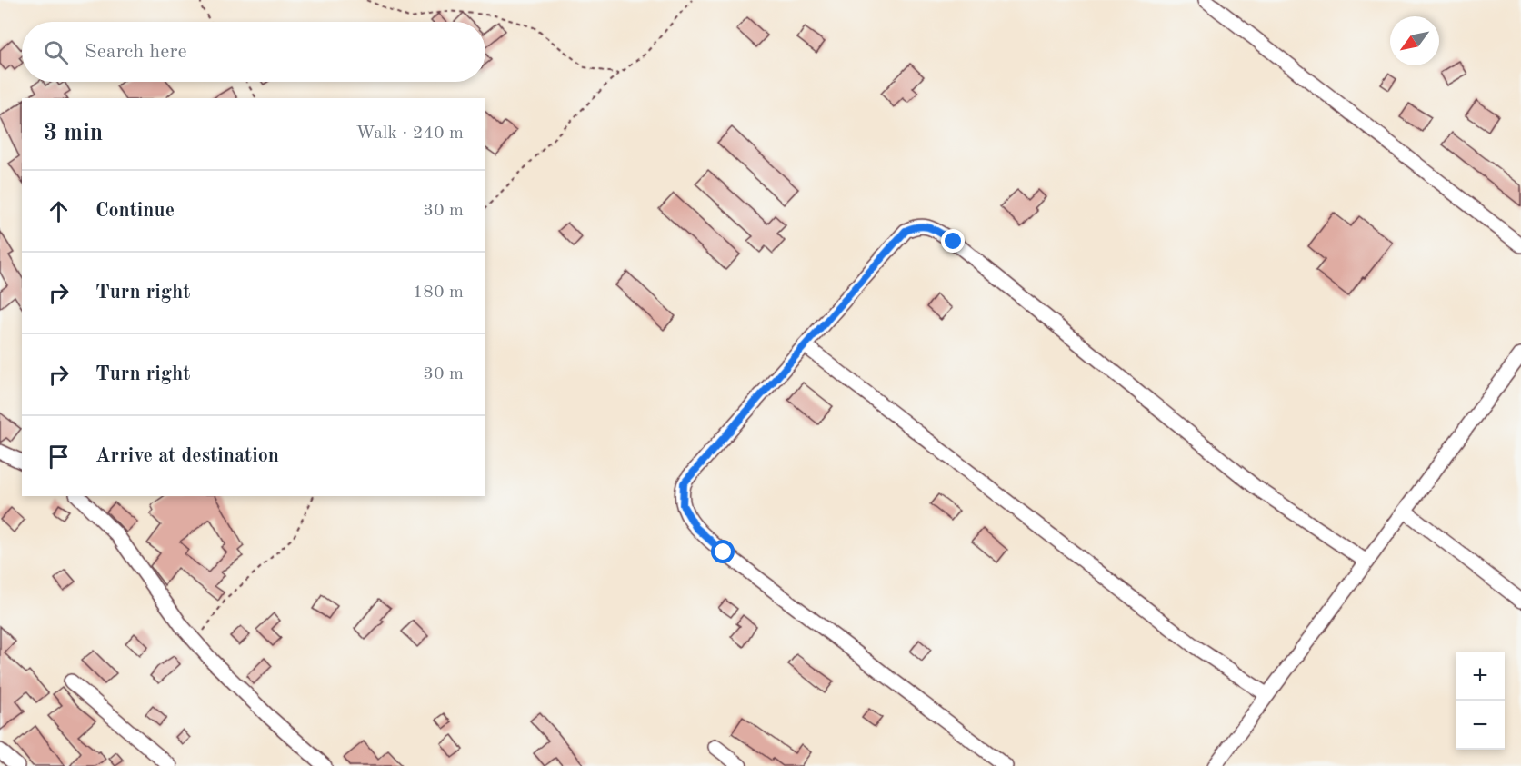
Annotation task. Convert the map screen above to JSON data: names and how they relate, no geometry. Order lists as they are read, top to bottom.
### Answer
{
  "north": "bottom left",
  "page": {
    "search": "Search here",
    "heading": ["3 min", "Walk · 240 m"],
    "list": [
      ["Continue", "30 m"],
      ["Turn right", "180 m"],
      ["Turn right", "30 m"],
      "Arrive at destination"
    ],
    "map_buttons": ["+", "−"]
  }
}
